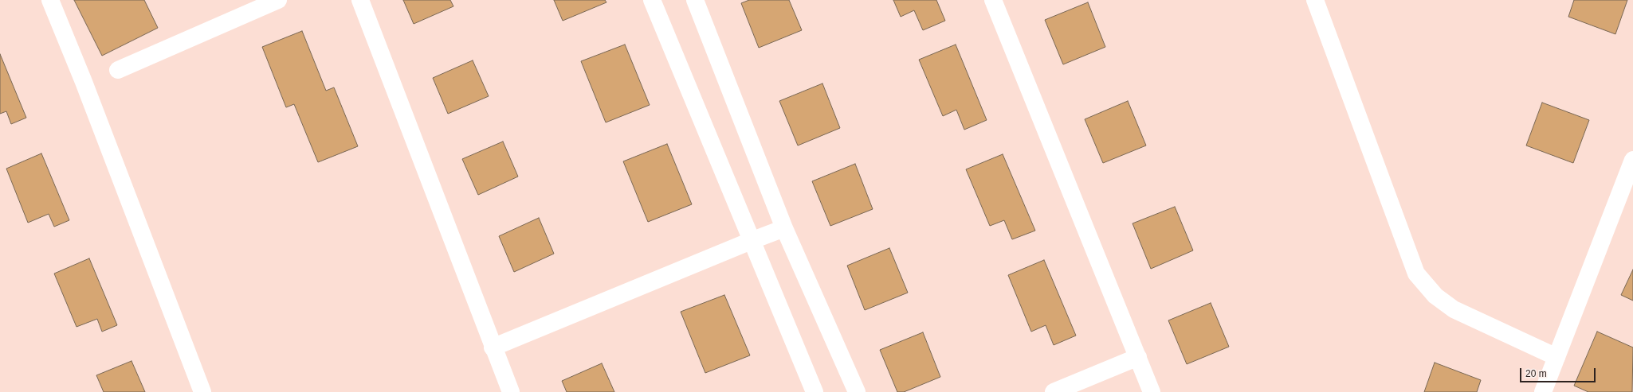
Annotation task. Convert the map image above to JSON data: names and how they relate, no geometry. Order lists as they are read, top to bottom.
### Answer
{
  "scale_bar": "20 m"
}
